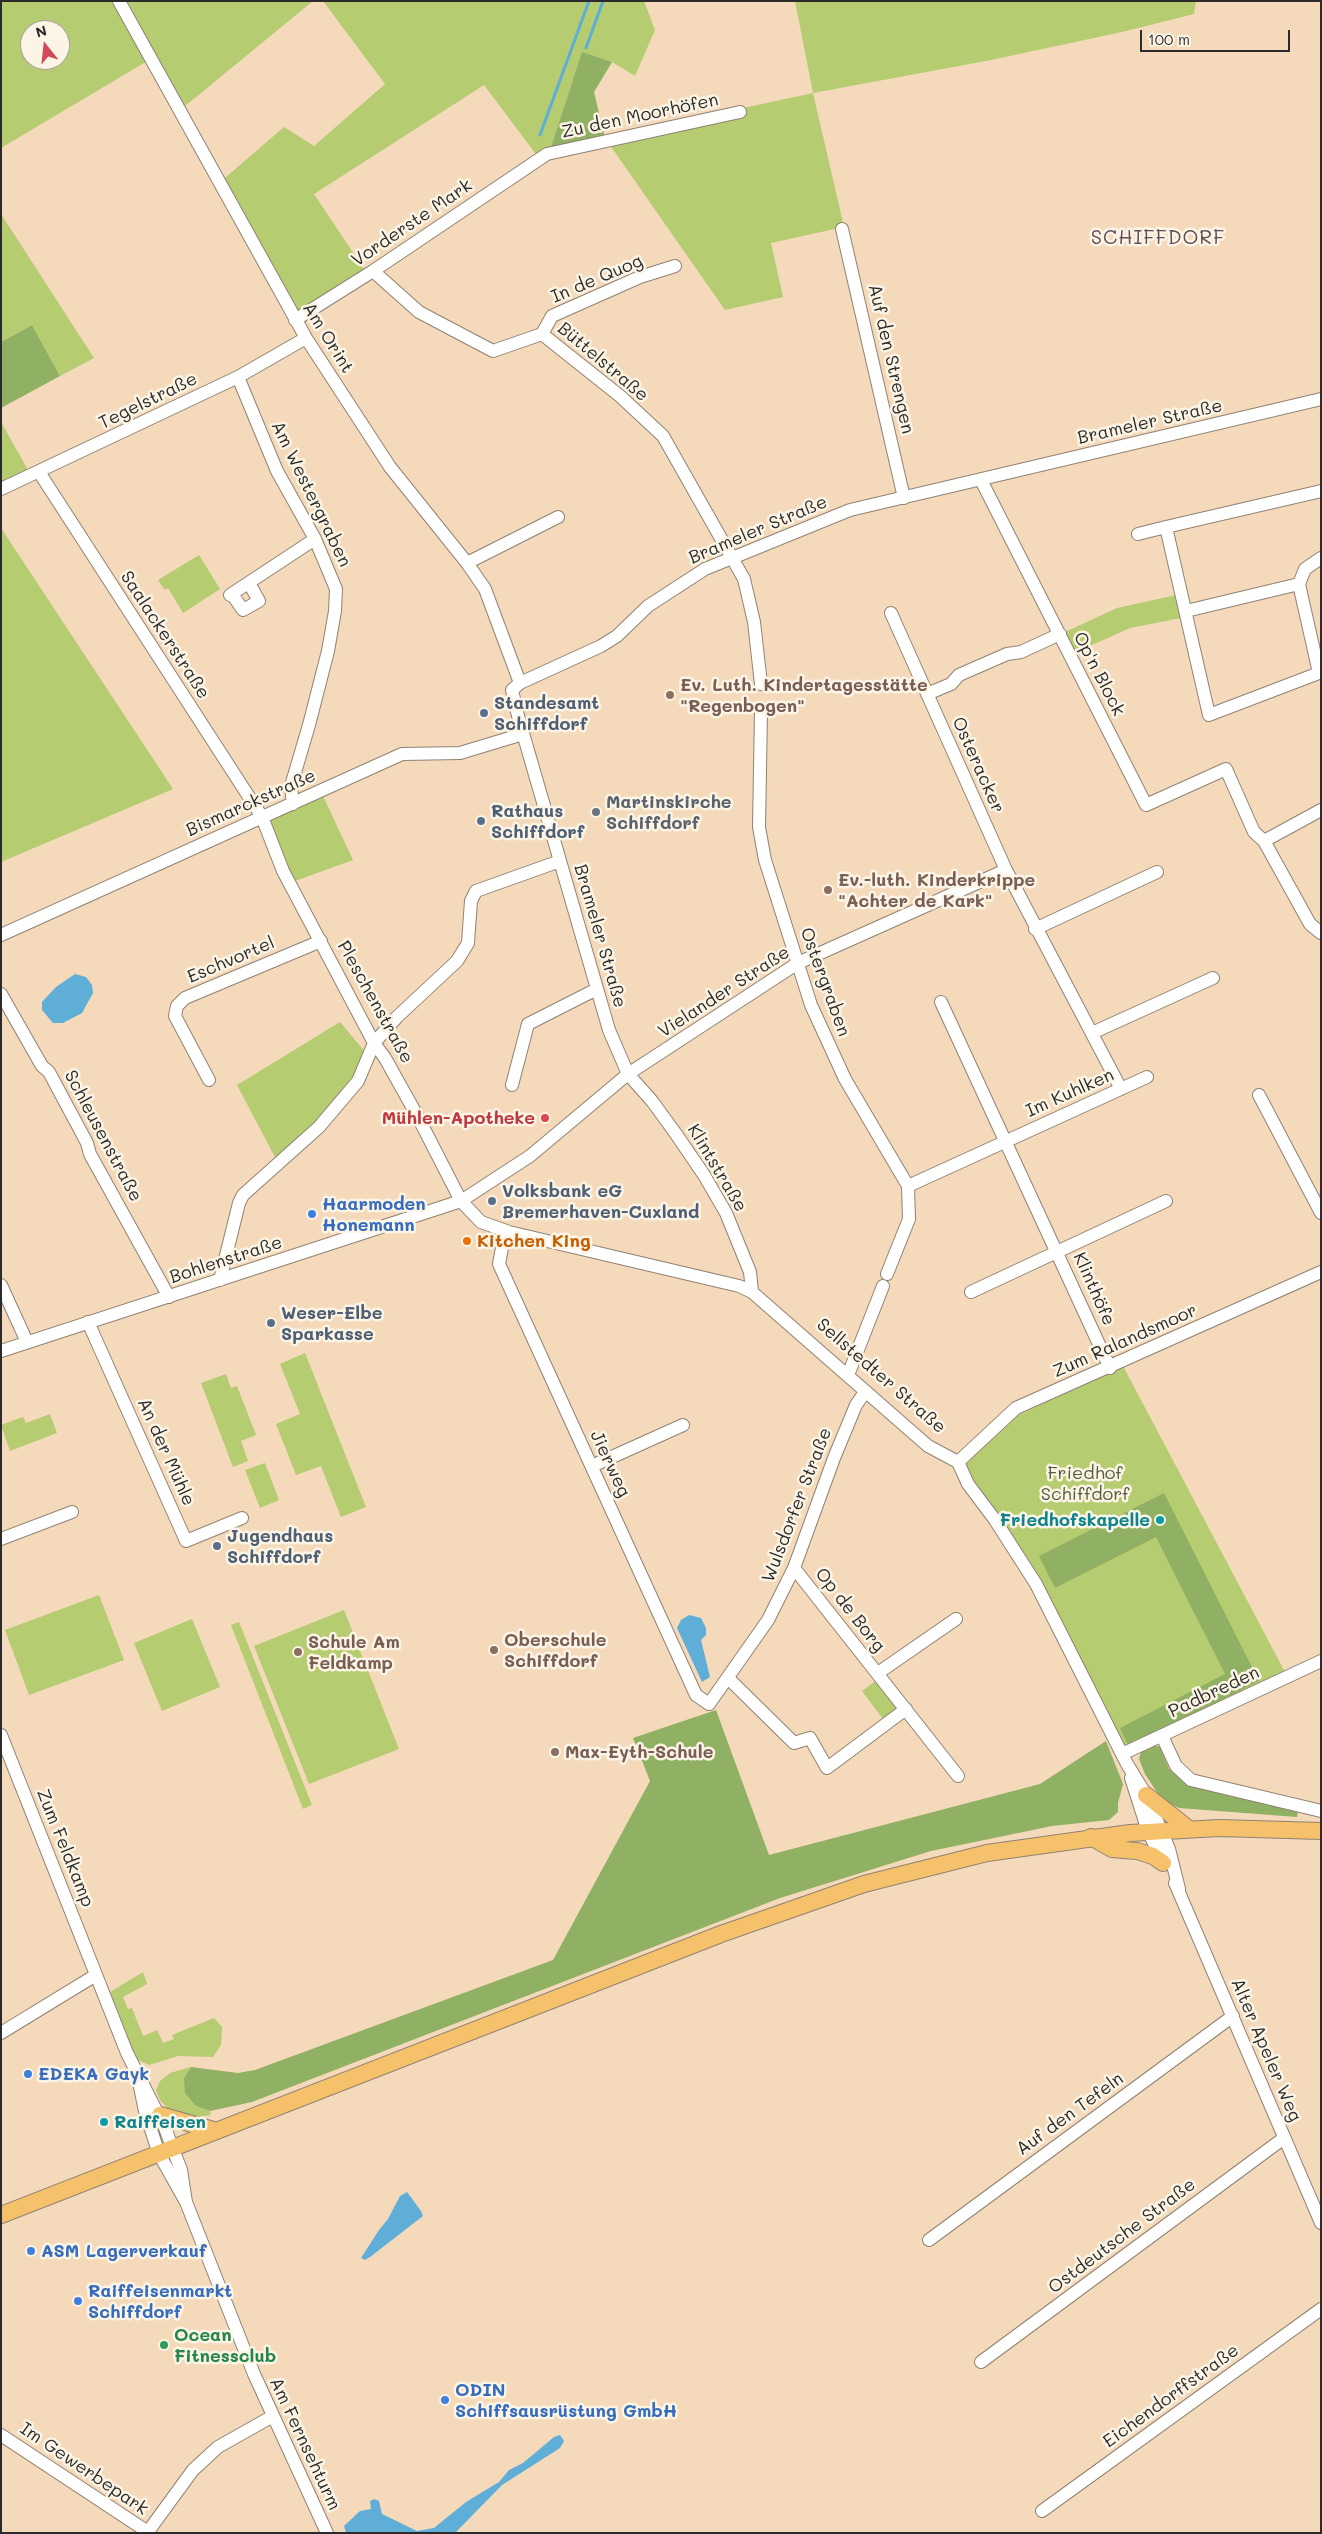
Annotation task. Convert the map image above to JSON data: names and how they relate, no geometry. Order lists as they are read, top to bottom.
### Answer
{
  "streets": {
    "street": [
      "Zu den Moorhöfen",
      "Vorderste Mark",
      "In de Quog",
      "Am Orint",
      "Auf den Strengen",
      "Büttelstraße",
      "Tegelstraße",
      "Brameler Straße",
      "Am Westergraben",
      "Saalackerstraße",
      "Op'n Block",
      "Osteracker",
      "Bismarckstraße",
      "Eschvortel",
      "Ostergraben",
      "Vielander Straße",
      "Pleschenstraße",
      "Im Kuhlken",
      "Schleusenstraße",
      "Klintstraße",
      "Bohlenstraße",
      "Klinthöfe",
      "Zum Ralandsmoor",
      "Sellstedter Straße",
      "An der Mühle",
      "Jierweg",
      "Wulsdorfer Straße",
      "Op de Borg",
      "Padbreden",
      "Zum Feldkamp",
      "Alter Apeler Weg",
      "Auf den Tefeln",
      "Ostdeutsche Straße",
      "Eichendorffstraße",
      "Am Fernsehturm",
      "Im Gewerbepark"
    ]
  },
  "crossings": [
    ["Zu den Moorhöfen", "Vorderste Mark"],
    ["Vorderste Mark", "Am Orint"],
    ["Vorderste Mark", "Büttelstraße"],
    ["In de Quog", "Büttelstraße"],
    ["Am Orint", "Tegelstraße"],
    ["Am Orint", "Brameler Straße"],
    ["Auf den Strengen", "Brameler Straße"],
    ["Büttelstraße", "Brameler Straße"],
    ["Tegelstraße", "Am Westergraben"],
    ["Tegelstraße", "Saalackerstraße"],
    ["Brameler Straße", "Op'n Block"],
    ["Brameler Straße", "Bismarckstraße"],
    ["Brameler Straße", "Vielander Straße"],
    ["Brameler Straße", "Klintstraße"],
    ["Am Westergraben", "Bismarckstraße"],
    ["Saalackerstraße", "Bismarckstraße"],
    ["Saalackerstraße", "Pleschenstraße"],
    ["Osteracker", "Vielander Straße"],
    ["Osteracker", "Im Kuhlken"],
    ["Bismarckstraße", "Pleschenstraße"],
    ["Eschvortel", "Pleschenstraße"],
    ["Ostergraben", "Vielander Straße"],
    ["Ostergraben", "Im Kuhlken"],
    ["Ostergraben", "Sellstedter Straße"],
    ["Vielander Straße", "Klintstraße"],
    ["Pleschenstraße", "Bohlenstraße"],
    ["Pleschenstraße", "Sellstedter Straße"],
    ["Im Kuhlken", "Klinthöfe"],
    ["Schleusenstraße", "Bohlenstraße"],
    ["Klintstraße", "Sellstedter Straße"],
    ["Bohlenstraße", "Sellstedter Straße"],
    ["Bohlenstraße", "An der Mühle"],
    ["Klinthöfe", "Zum Ralandsmoor"],
    ["Zum Ralandsmoor", "Sellstedter Straße"],
    ["Sellstedter Straße", "Jierweg"],
    ["Sellstedter Straße", "Wulsdorfer Straße"],
    ["Jierweg", "Wulsdorfer Straße"],
    ["Wulsdorfer Straße", "Op de Borg"],
    ["Zum Feldkamp", "Am Fernsehturm"],
    ["Alter Apeler Weg", "Auf den Tefeln"],
    ["Alter Apeler Weg", "Ostdeutsche Straße"],
    ["Am Fernsehturm", "Im Gewerbepark"]
  ],
  "districts": ["SCHIFFDORF"],
  "parks": ["Friedhof Schiffdorf"],
  "places": [
    "Ev. Luth. Kindertagesstätte \"Regenbogen\"",
    "Standesamt Schiffdorf",
    "Martinskirche Schiffdorf",
    "Rathaus Schiffdorf",
    "Ev.-luth. Kinderkrippe \"Achter de Kark\"",
    "Mühlen-Apotheke",
    "Volksbank eG Bremerhaven-Cuxland",
    "Haarmoden Honemann",
    "Kitchen King",
    "Weser-Elbe Sparkasse",
    "Friedhofskapelle",
    "Jugendhaus Schiffdorf",
    "Oberschule Schiffdorf",
    "Schule Am Feldkamp",
    "Max-Eyth-Schule",
    "EDEKA Gayk",
    "Raiffeisen",
    "ASM Lagerverkauf",
    "Raiffeisenmarkt Schiffdorf",
    "Ocean Fitnessclub",
    "ODIN Schiffsausrüstung GmbH"
  ],
  "scale_bar": "100 m",
  "north": "top"
}
